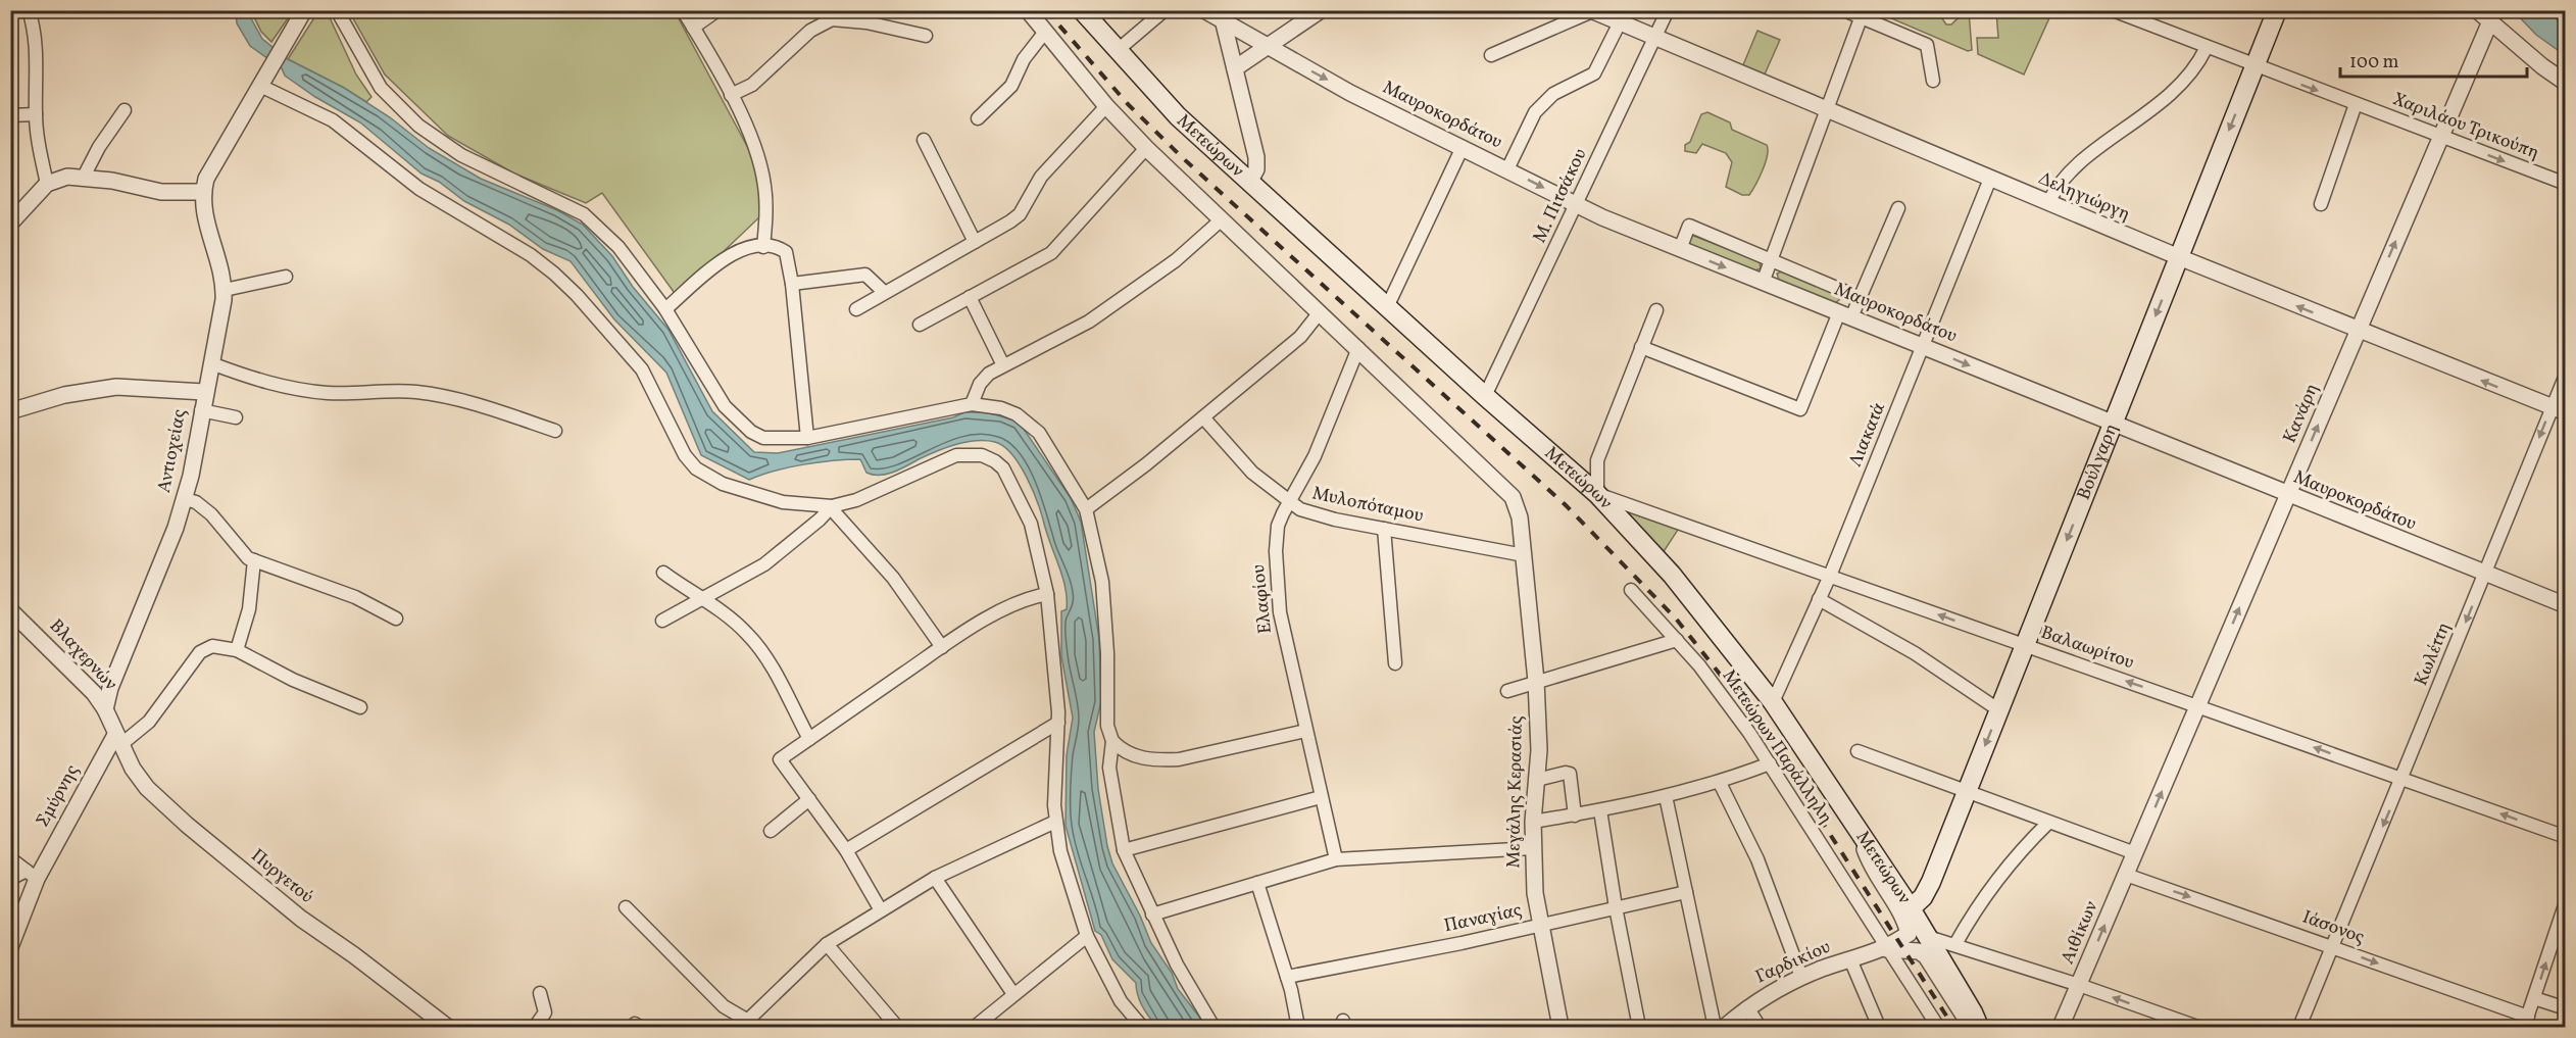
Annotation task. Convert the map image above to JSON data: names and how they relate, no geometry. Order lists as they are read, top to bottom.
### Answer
{
  "streets": {
    "main road": ["Μετεώρων", "Βούλγαρη"],
    "street": [
      "Μαυροκορδάτου",
      "Χαριλάου Τρικούπη",
      "Μ. Πιτσάκου",
      "Δεληγιώργη",
      "Κανάρη",
      "Λιακατά",
      "Αντιοχείας",
      "Μυλοπόταμου",
      "Ελαφίου",
      "Βαλαωρίτου",
      "Κωλέττη",
      "Βλαχερνών",
      "Μετεώρων Παράλληλη",
      "Μεγάλης Κερασιάς",
      "Σμύρνης",
      "Πυργετού",
      "Παναγίας",
      "Ιάσονος",
      "Αιθίκων",
      "Γαρδικίου"
    ]
  },
  "crossings": [
    ["Μαυροκορδάτου", "Μ. Πιτσάκου"],
    ["Μαυροκορδάτου", "Κανάρη"],
    ["Μαυροκορδάτου", "Λιακατά"],
    ["Μαυροκορδάτου", "Βούλγαρη"],
    ["Μαυροκορδάτου", "Κωλέττη"],
    ["Χαριλάου Τρικούπη", "Κανάρη"],
    ["Χαριλάου Τρικούπη", "Βούλγαρη"],
    ["Μετεώρων", "Μ. Πιτσάκου"],
    ["Μετεώρων", "Λιακατά"],
    ["Μετεώρων", "Βούλγαρη"],
    ["Μετεώρων", "Βαλαωρίτου"],
    ["Μ. Πιτσάκου", "Δεληγιώργη"],
    ["Δεληγιώργη", "Κανάρη"],
    ["Δεληγιώργη", "Λιακατά"],
    ["Δεληγιώργη", "Βούλγαρη"],
    ["Δεληγιώργη", "Κωλέττη"],
    ["Κανάρη", "Βαλαωρίτου"],
    ["Κανάρη", "Αιθίκων"],
    ["Λιακατά", "Βαλαωρίτου"],
    ["Αντιοχείας", "Βλαχερνών"],
    ["Βούλγαρη", "Βαλαωρίτου"],
    ["Μυλοπόταμου", "Ελαφίου"],
    ["Μυλοπόταμου", "Μεγάλης Κερασιάς"],
    ["Ελαφίου", "Μεγάλης Κερασιάς"],
    ["Βαλαωρίτου", "Κωλέττη"],
    ["Κωλέττη", "Ιάσονος"],
    ["Βλαχερνών", "Σμύρνης"],
    ["Βλαχερνών", "Πυργετού"],
    ["Μετεώρων Παράλληλη", "Γαρδικίου"],
    ["Μεγάλης Κερασιάς", "Παναγίας"],
    ["Σμύρνης", "Πυργετού"],
    ["Ιάσονος", "Αιθίκων"]
  ],
  "one_way": [
    "Μαυροκορδάτου",
    "Χαριλάου Τρικούπη",
    "Δεληγιώργη",
    "Κανάρη",
    "Βούλγαρη",
    "Βαλαωρίτου",
    "Κωλέττη",
    "Ιάσονος"
  ],
  "scale_bar": "100 m"
}
